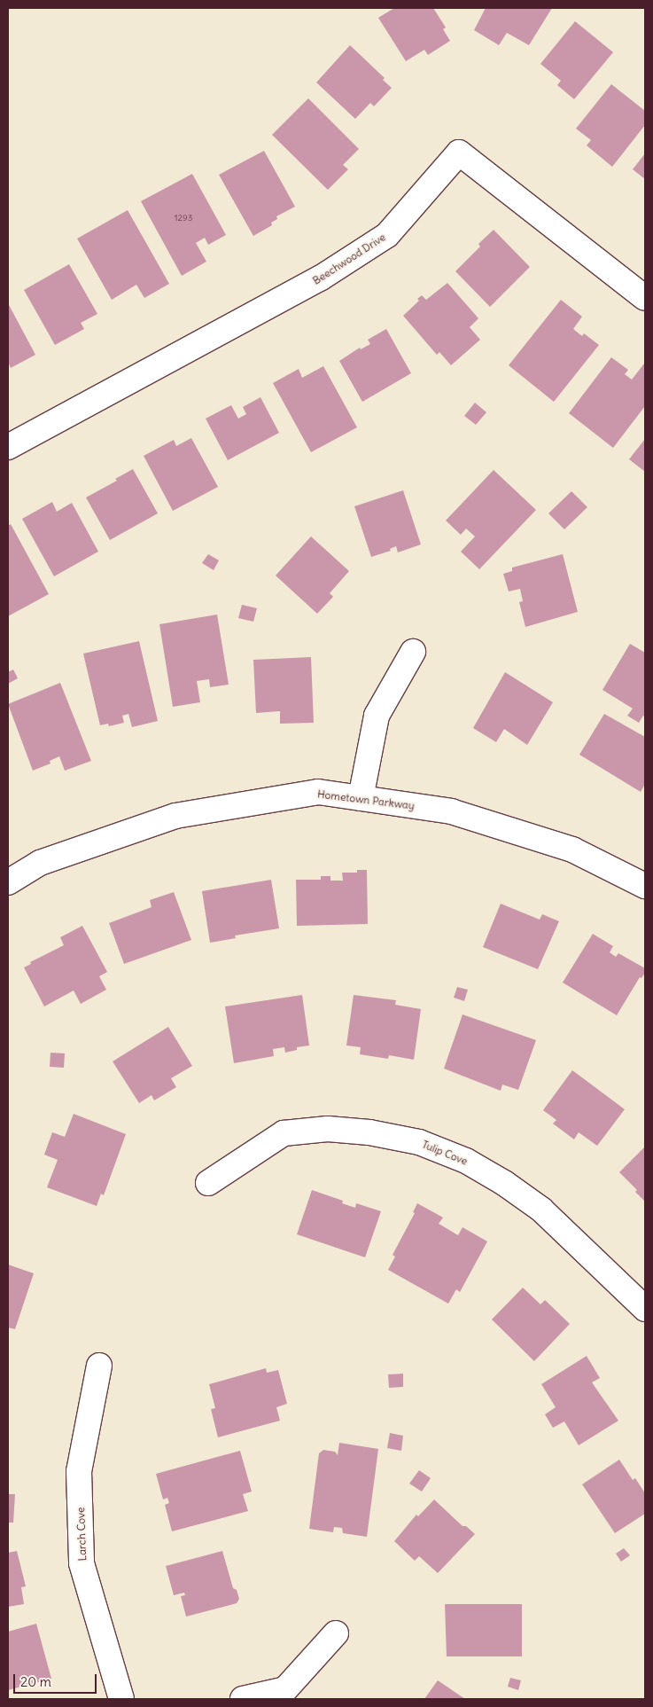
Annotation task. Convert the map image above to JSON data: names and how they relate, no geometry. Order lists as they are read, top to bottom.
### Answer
{
  "streets": {
    "street": [
      "Beechwood Drive",
      "Hometown Parkway",
      "Tulip Cove",
      "Larch Cove"
    ]
  },
  "house_numbers": ["1293"],
  "scale_bar": "20 m"
}
